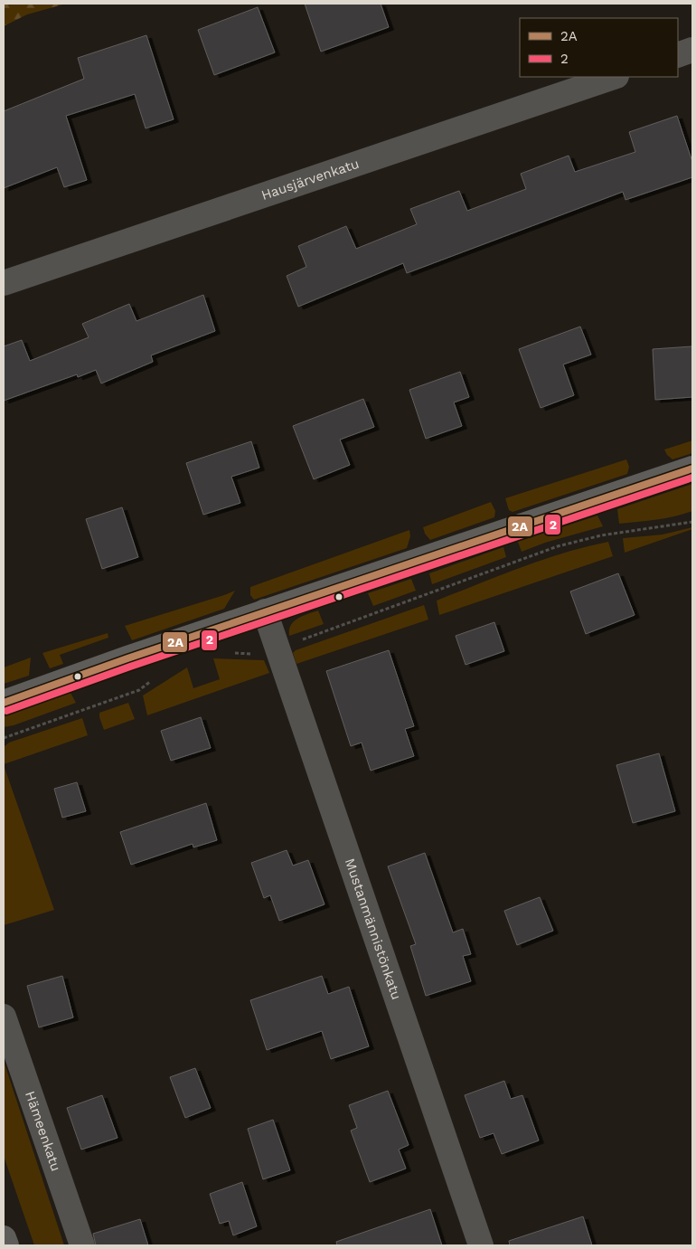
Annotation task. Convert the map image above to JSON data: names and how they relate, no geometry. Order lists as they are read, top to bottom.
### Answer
{
  "streets": {
    "street": ["Hausjärvenkatu", "Mustanmännistönkatu", "Hämeenkatu"]
  },
  "lines": ["transit line 2A", "transit line 2"],
  "legend": ["2A", "2"]
}
